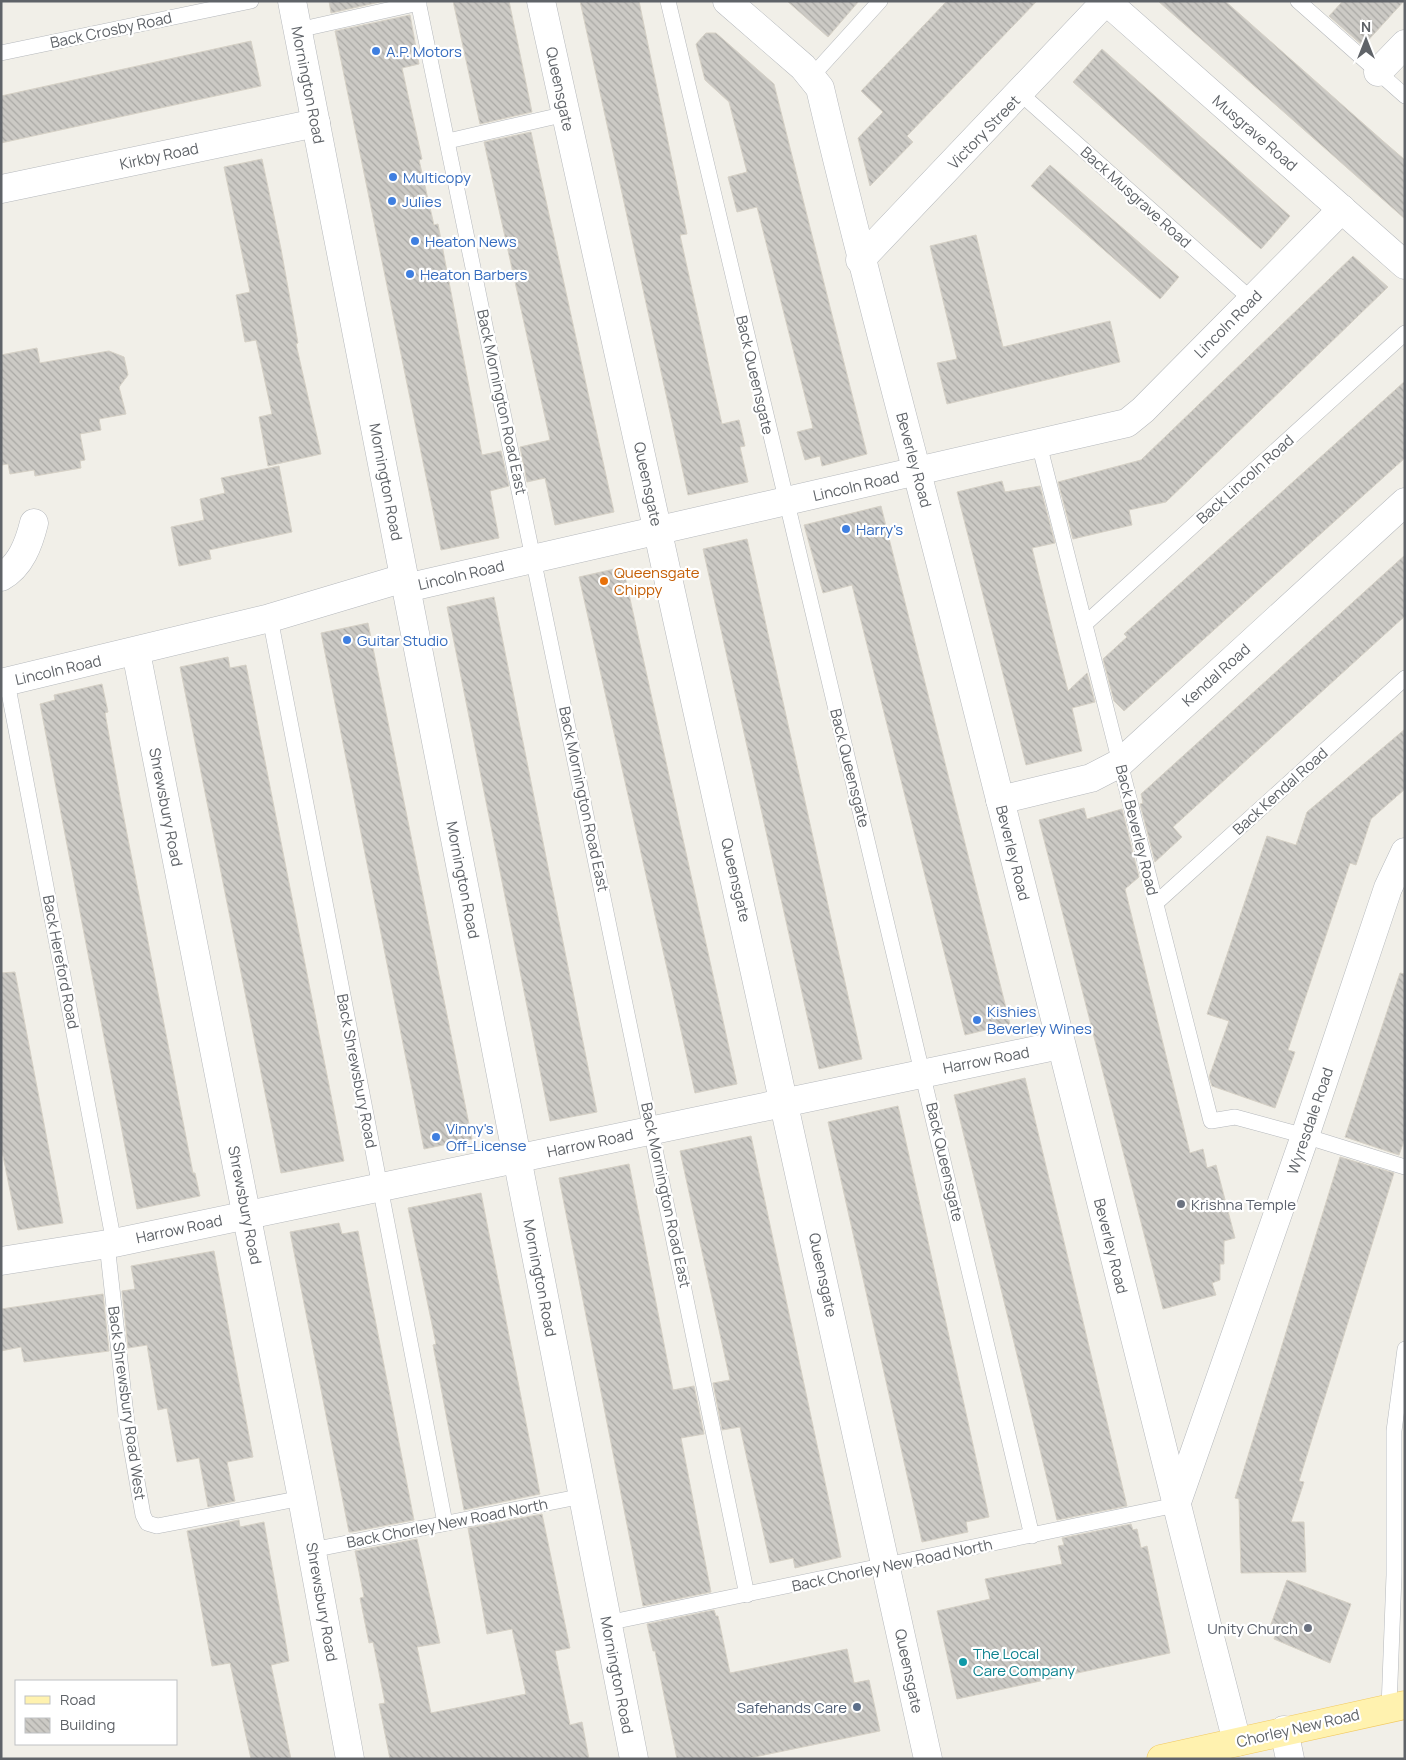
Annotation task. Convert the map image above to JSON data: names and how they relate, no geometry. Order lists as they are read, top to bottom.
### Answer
{
  "streets": {
    "main road": ["Chorley New Road"],
    "street": [
      "Mornington Road",
      "Queensgate",
      "Victory Street",
      "Musgrave Road",
      "Kirkby Road",
      "Lincoln Road",
      "Beverley Road",
      "Kendal Road",
      "Shrewsbury Road",
      "Harrow Road",
      "Wyresdale Road"
    ],
    "lane": [
      "Back Crosby Road",
      "Back Musgrave Road",
      "Back Queensgate",
      "Back Mornington Road East",
      "Back Lincoln Road",
      "Back Kendal Road",
      "Back Beverley Road",
      "Back Hereford Road",
      "Back Shrewsbury Road",
      "Back Shrewsbury Road West",
      "Back Chorley New Road North"
    ]
  },
  "crossings": [
    ["Mornington Road", "Kirkby Road"],
    ["Mornington Road", "Lincoln Road"],
    ["Mornington Road", "Back Mornington Road East"],
    ["Mornington Road", "Harrow Road"],
    ["Mornington Road", "Back Chorley New Road North"],
    ["Queensgate", "Lincoln Road"],
    ["Queensgate", "Harrow Road"],
    ["Queensgate", "Back Chorley New Road North"],
    ["Victory Street", "Musgrave Road"],
    ["Victory Street", "Back Musgrave Road"],
    ["Victory Street", "Beverley Road"],
    ["Musgrave Road", "Lincoln Road"],
    ["Back Musgrave Road", "Lincoln Road"],
    ["Lincoln Road", "Back Queensgate"],
    ["Lincoln Road", "Back Mornington Road East"],
    ["Lincoln Road", "Beverley Road"],
    ["Lincoln Road", "Shrewsbury Road"],
    ["Lincoln Road", "Back Beverley Road"],
    ["Lincoln Road", "Back Hereford Road"],
    ["Lincoln Road", "Back Shrewsbury Road"],
    ["Back Queensgate", "Harrow Road"],
    ["Back Queensgate", "Back Chorley New Road North"],
    ["Back Mornington Road East", "Harrow Road"],
    ["Back Mornington Road East", "Back Chorley New Road North"],
    ["Beverley Road", "Kendal Road"],
    ["Beverley Road", "Harrow Road"],
    ["Beverley Road", "Wyresdale Road"],
    ["Beverley Road", "Back Chorley New Road North"],
    ["Beverley Road", "Chorley New Road"],
    ["Back Lincoln Road", "Back Beverley Road"],
    ["Kendal Road", "Back Beverley Road"],
    ["Back Kendal Road", "Back Beverley Road"],
    ["Shrewsbury Road", "Harrow Road"],
    ["Shrewsbury Road", "Back Shrewsbury Road West"],
    ["Shrewsbury Road", "Back Chorley New Road North"],
    ["Back Beverley Road", "Wyresdale Road"],
    ["Back Hereford Road", "Harrow Road"],
    ["Back Hereford Road", "Back Shrewsbury Road West"],
    ["Harrow Road", "Back Shrewsbury Road"],
    ["Harrow Road", "Back Shrewsbury Road West"],
    ["Back Shrewsbury Road", "Back Chorley New Road North"],
    ["Wyresdale Road", "Back Chorley New Road North"]
  ],
  "places": [
    "A.P. Motors",
    "Multicopy",
    "Julies",
    "Heaton News",
    "Heaton Barbers",
    "Harry's",
    "Queensgate Chippy",
    "Guitar Studio",
    "Kishies Beverley Wines",
    "Vinny's Off-License",
    "Krishna Temple",
    "Unity Church",
    "The Local Care Company",
    "Safehands Care"
  ],
  "legend": ["Road", "Building"],
  "north": "top"
}
